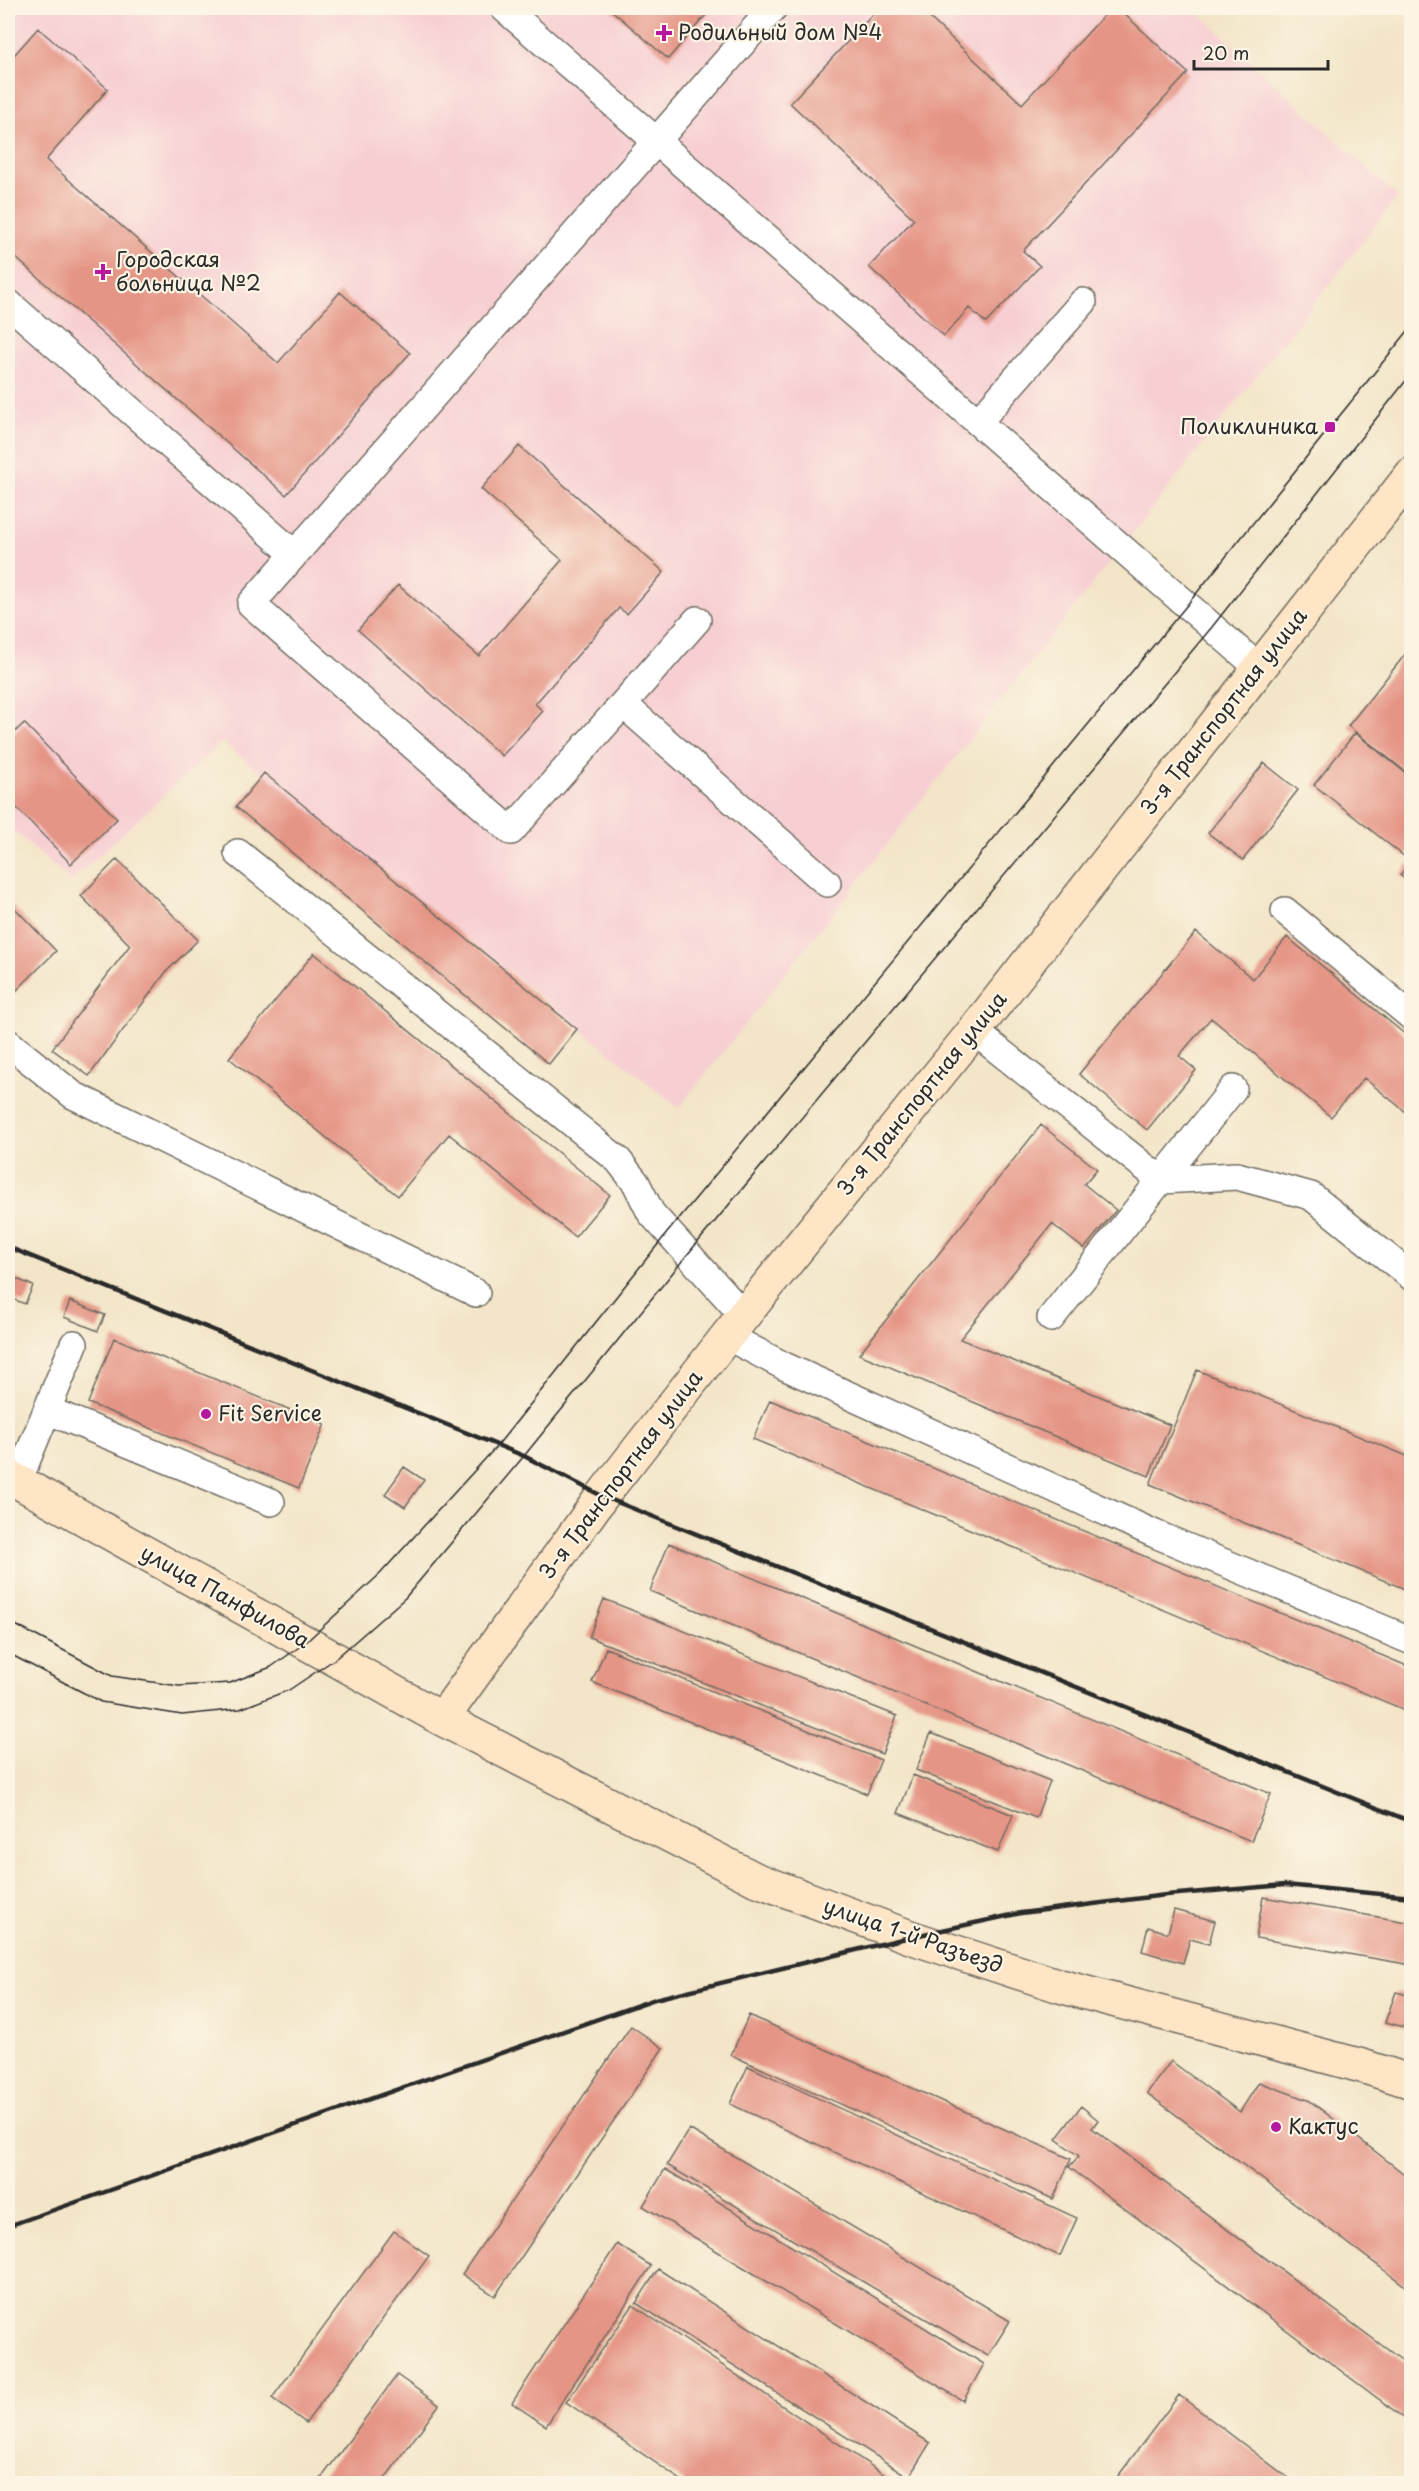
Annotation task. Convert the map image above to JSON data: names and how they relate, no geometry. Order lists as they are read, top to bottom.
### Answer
{
  "streets": {
    "main road": ["3-я Транспортная улица", "улица Панфилова", "улица 1-й Разъезд"]
  },
  "crossings": [
    ["3-я Транспортная улица", "улица Панфилова"],
    ["3-я Транспортная улица", "улица 1-й Разъезд"],
    ["улица Панфилова", "улица 1-й Разъезд"]
  ],
  "places": {
    "health": ["Родильный дом №4", "Городская больница №2"],
    "transit": ["Поликлиника"],
    "other": ["Fit Service", "Кактус"]
  },
  "scale_bar": "20 m"
}
